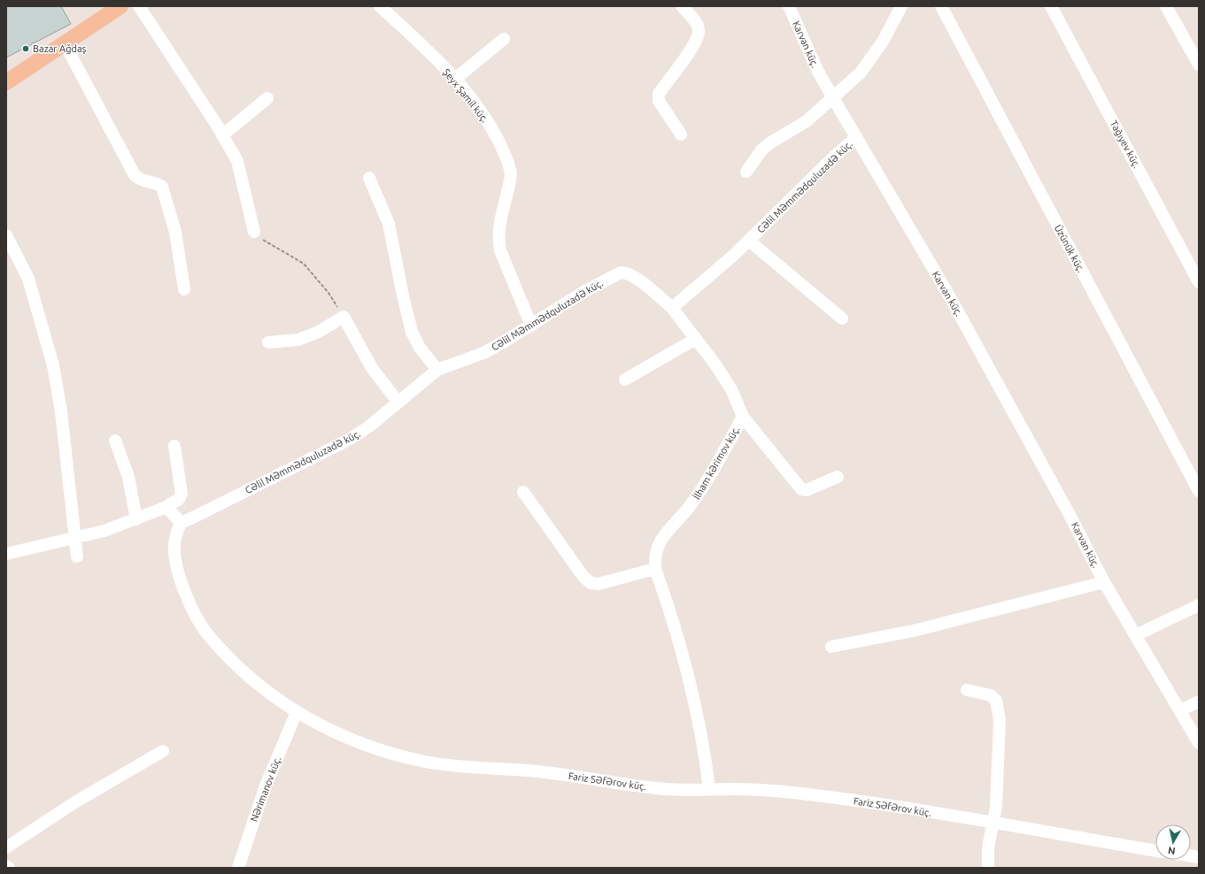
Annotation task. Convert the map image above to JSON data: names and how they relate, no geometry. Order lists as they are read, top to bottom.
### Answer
{
  "streets": {
    "street": [
      "Karvan küç.",
      "Şeyx Şamil küç.",
      "Tağıyev küç.",
      "Cəlil Məmmədquluzadə küç.",
      "Üzünük küç.",
      "İlham kərimov küç.",
      "Fariz Səfərov küç.",
      "Nərimanov küç."
    ]
  },
  "crossings": [
    ["Karvan küç.", "Cəlil Məmmədquluzadə küç."],
    ["Şeyx Şamil küç.", "Cəlil Məmmədquluzadə küç."],
    ["Cəlil Məmmədquluzadə küç.", "İlham kərimov küç."],
    ["Cəlil Məmmədquluzadə küç.", "Fariz Səfərov küç."],
    ["İlham kərimov küç.", "Fariz Səfərov küç."],
    ["Fariz Səfərov küç.", "Nərimanov küç."]
  ],
  "places": ["Bazar Ağdaş"],
  "north": "bottom"
}
